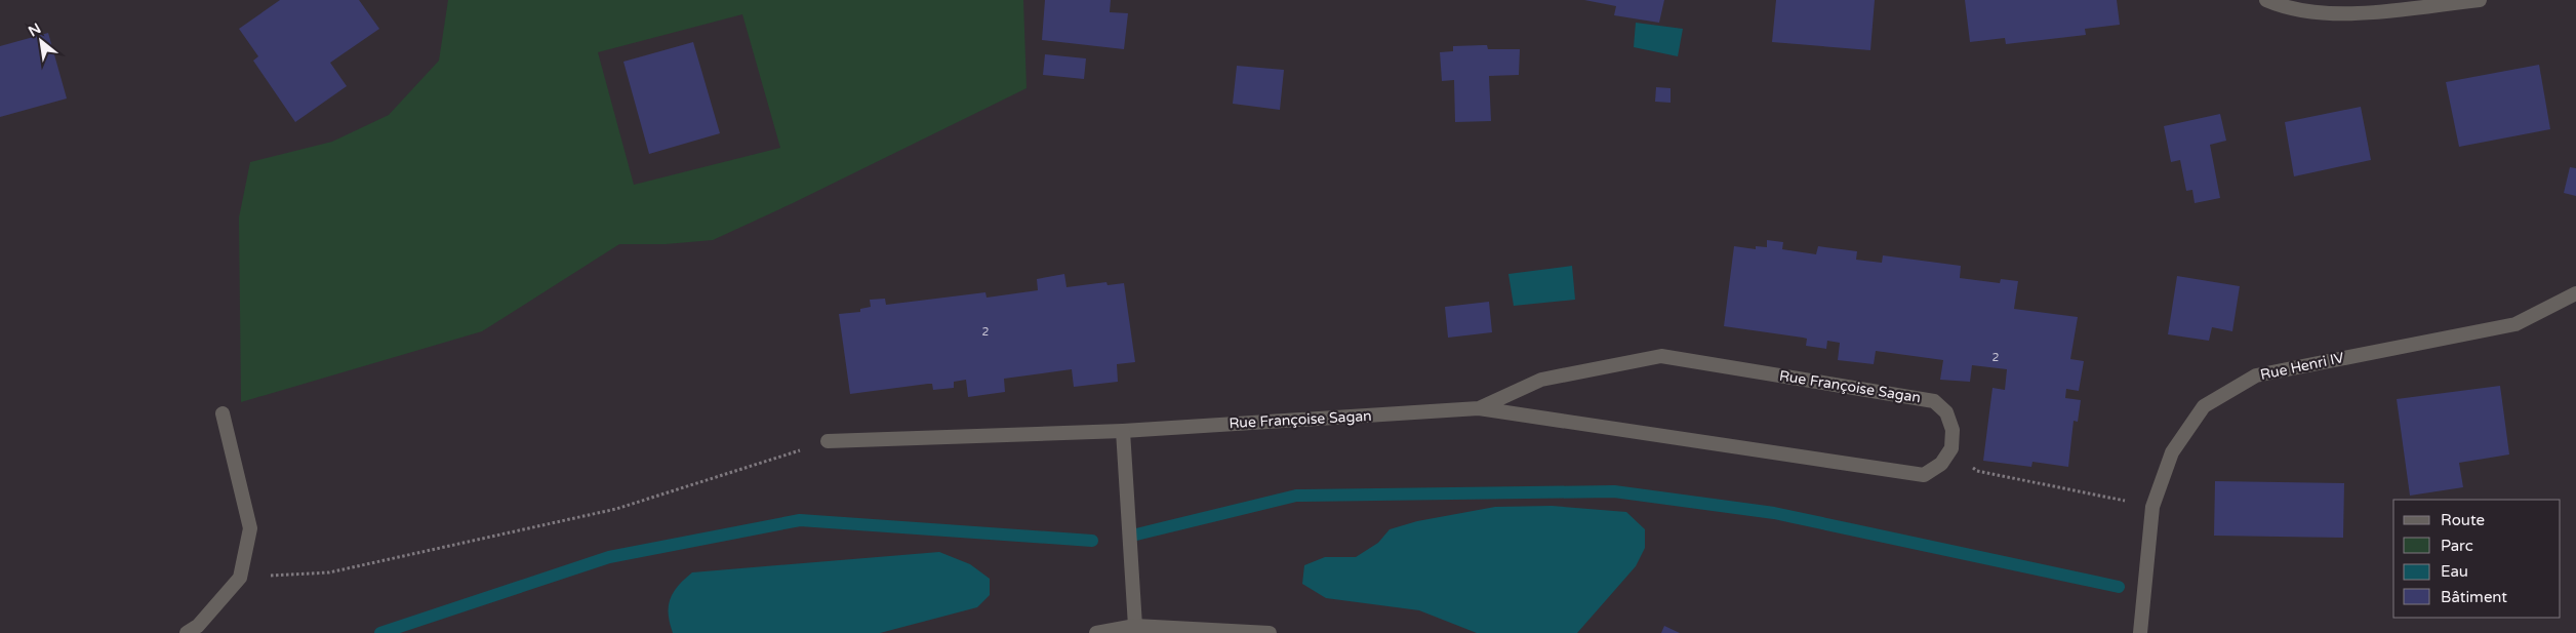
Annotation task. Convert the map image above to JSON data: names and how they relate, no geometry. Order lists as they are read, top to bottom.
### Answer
{
  "streets": {
    "street": ["Rue Henri IV", "Rue Françoise Sagan"]
  },
  "house_numbers": ["2", "2"],
  "legend": [
    "Route",
    "Parc",
    "Eau",
    "Bâtiment"
  ],
  "north": "top left"
}
